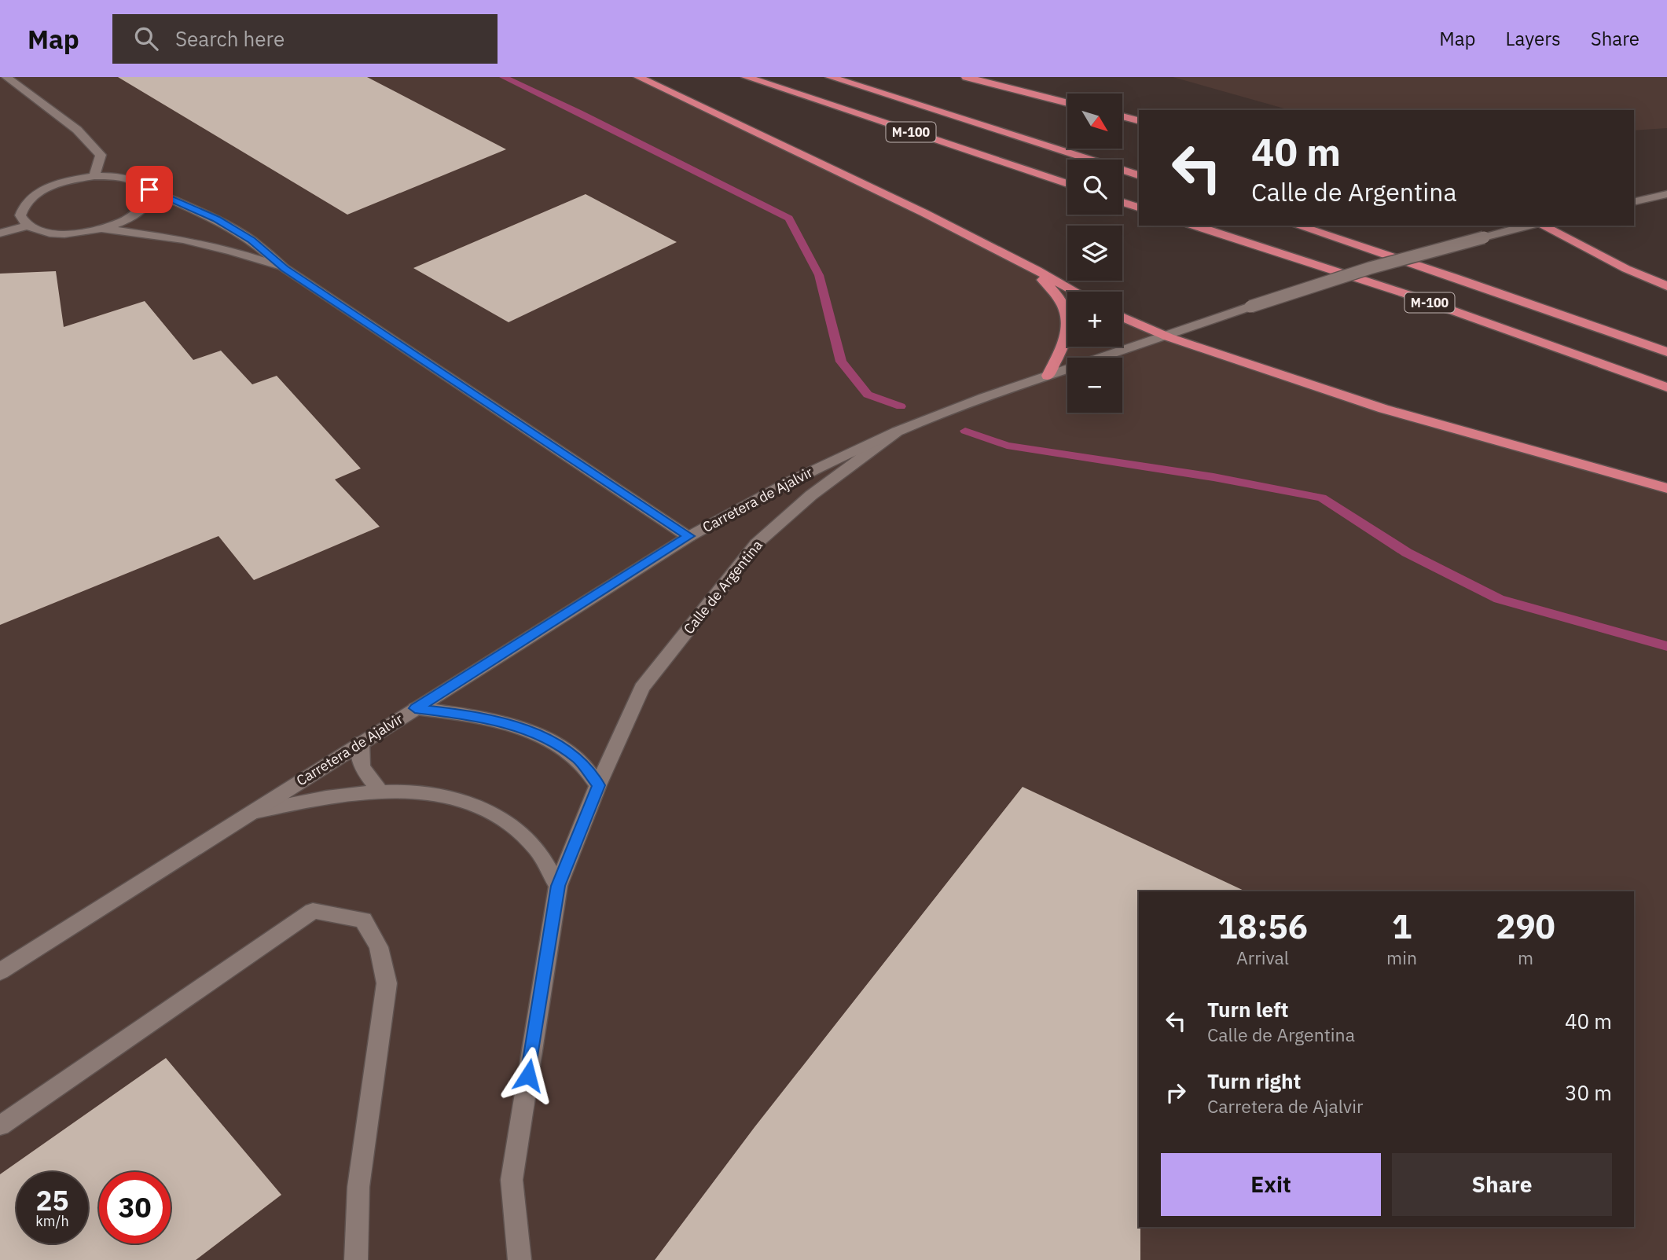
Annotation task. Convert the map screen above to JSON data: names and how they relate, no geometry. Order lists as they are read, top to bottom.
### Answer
{
  "streets": {
    "highway": ["M-100"],
    "street": ["Carretera de Ajalvir", "Calle de Argentina"]
  },
  "crossings": [
    ["Carretera de Ajalvir", "Calle de Argentina"]
  ],
  "north": "bottom right",
  "page": {
    "header": "Map",
    "search": "Search here",
    "nav": ["Map", "Layers", "Share"],
    "map_buttons": ["+", "−"],
    "turn": ["40 m", "Calle de Argentina"],
    "eta": [
      "18:56",
      "Arrival",
      "1",
      "min",
      "290",
      "m"
    ],
    "list": [
      {
        "name": "Turn left",
        "note": "Calle de Argentina",
        "value": "40 m"
      },
      {
        "name": "Turn right",
        "note": "Carretera de Ajalvir",
        "value": "30 m"
      }
    ],
    "buttons": ["Exit", "Share"],
    "speed": "25 km/h",
    "limit": "30"
  }
}
